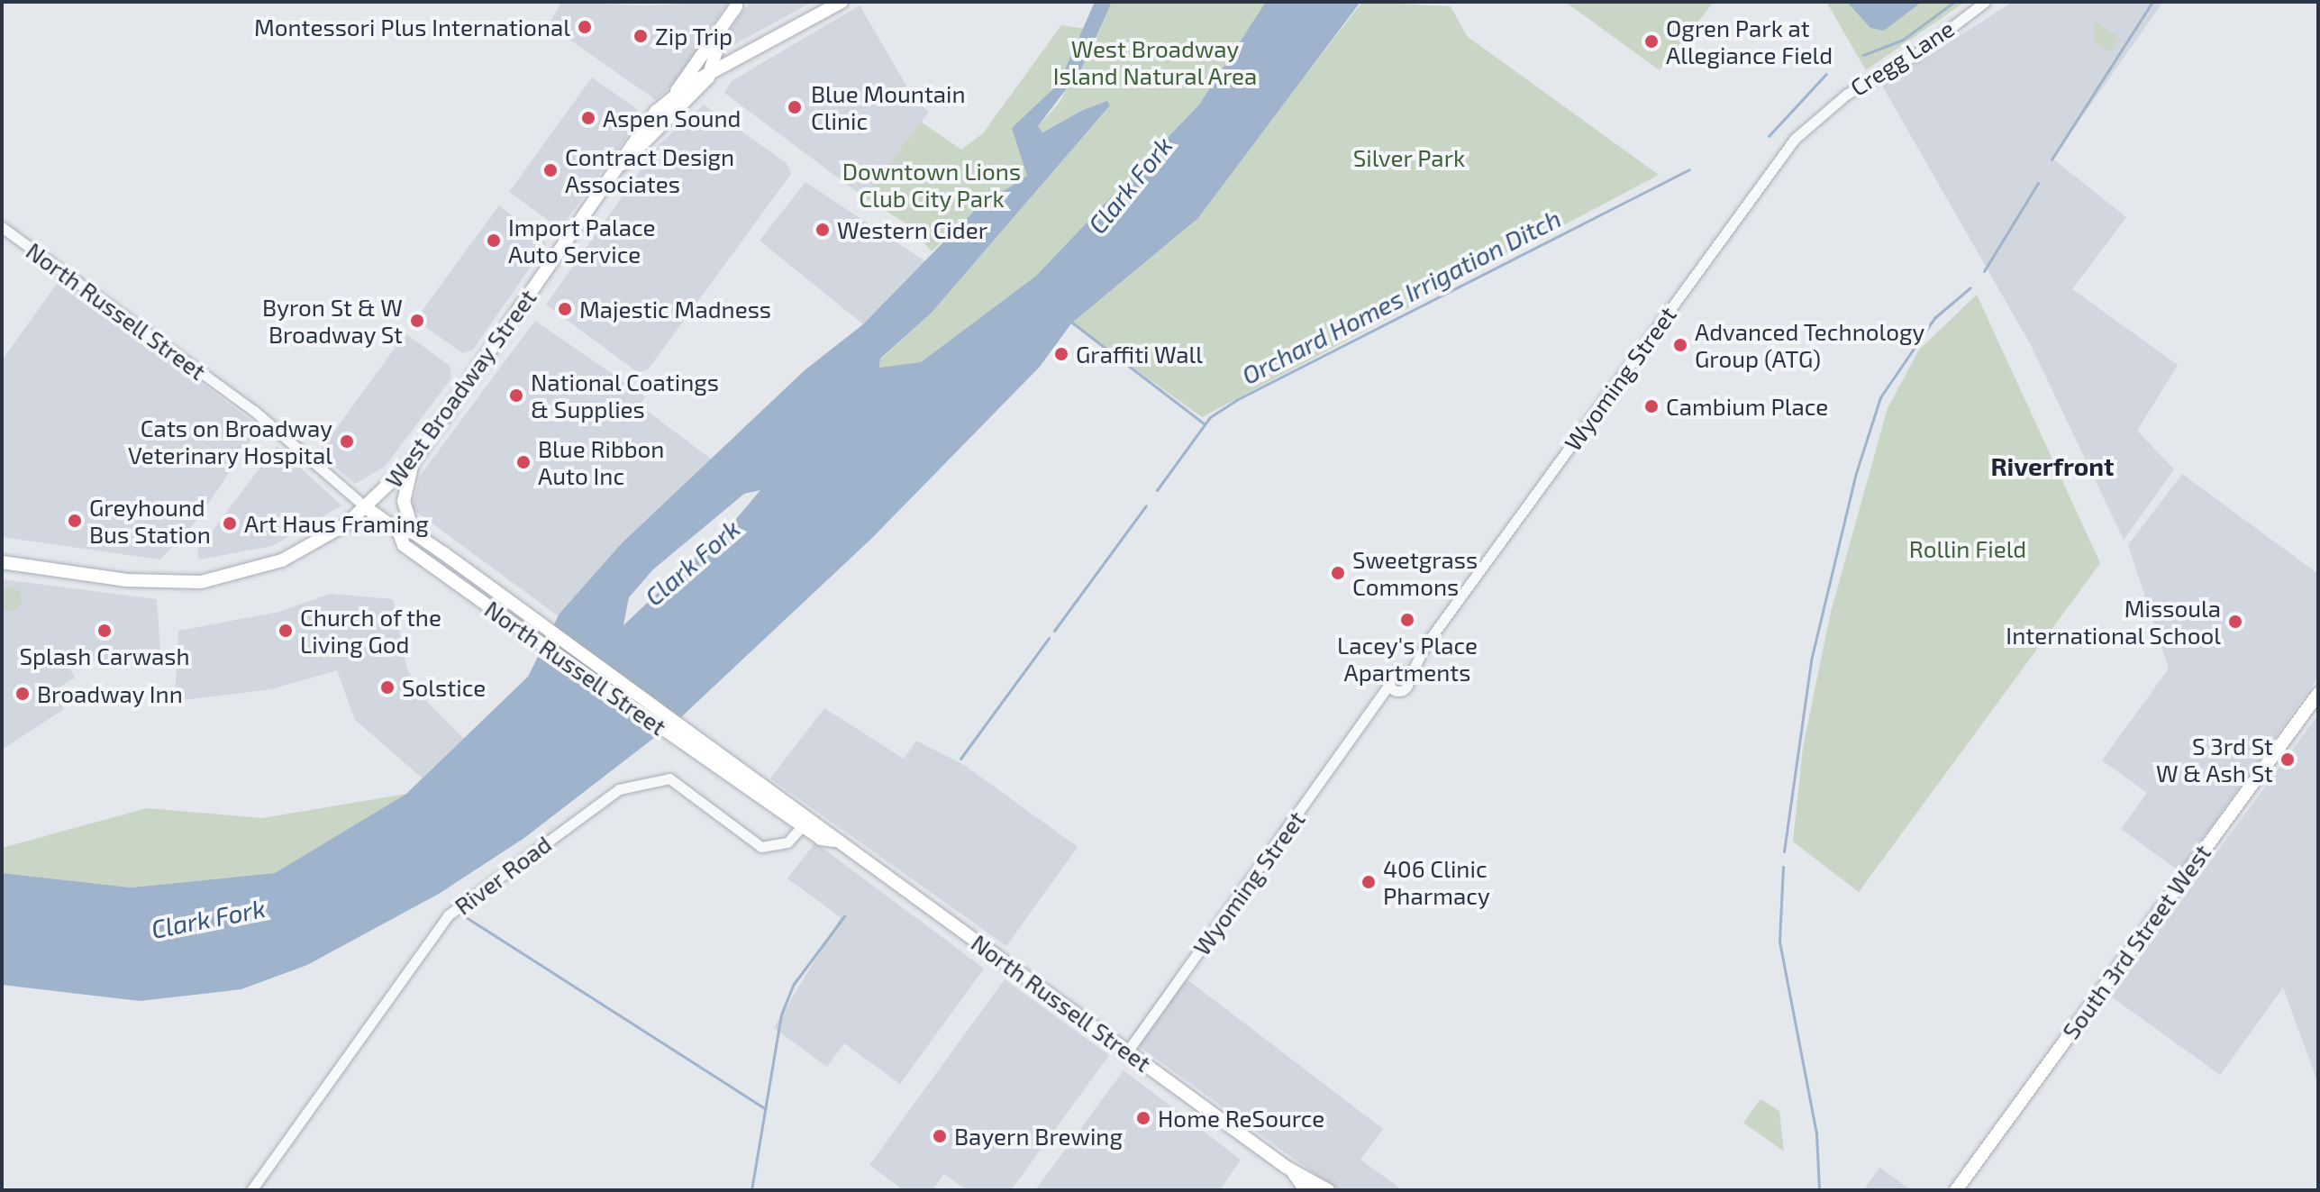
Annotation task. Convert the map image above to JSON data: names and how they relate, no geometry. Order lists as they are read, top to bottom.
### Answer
{
  "streets": {
    "main road": ["North Russell Street", "West Broadway Street", "South 3rd Street West"],
    "street": ["Cregg Lane", "Wyoming Street", "River Road"]
  },
  "crossings": [
    ["Cregg Lane", "Wyoming Street"],
    ["North Russell Street", "Wyoming Street"],
    ["North Russell Street", "West Broadway Street"],
    ["North Russell Street", "River Road"]
  ],
  "districts": ["Riverfront"],
  "water": ["Clark Fork", "Orchard Homes Irrigation Ditch"],
  "parks": [
    "West Broadway Island Natural Area",
    "Silver Park",
    "Downtown Lions Club City Park",
    "Rollin Field"
  ],
  "places": [
    "Montessori Plus International",
    "Zip Trip",
    "Ogren Park at Allegiance Field",
    "Blue Mountain Clinic",
    "Aspen Sound",
    "Contract Design Associates",
    "Western Cider",
    "Import Palace Auto Service",
    "Majestic Madness",
    "Byron St & W Broadway St",
    "Advanced Technology Group (ATG)",
    "Graffiti Wall",
    "National Coatings & Supplies",
    "Cambium Place",
    "Cats on Broadway Veterinary Hospital",
    "Blue Ribbon Auto Inc",
    "Greyhound Bus Station",
    "Art Haus Framing",
    "Sweetgrass Commons",
    "Lacey's Place Apartments",
    "Missoula International School",
    "Splash Carwash",
    "Church of the Living God",
    "Solstice",
    "Broadway Inn",
    "S 3rd St W & Ash St",
    "406 Clinic Pharmacy",
    "Home ReSource",
    "Bayern Brewing"
  ]
}
